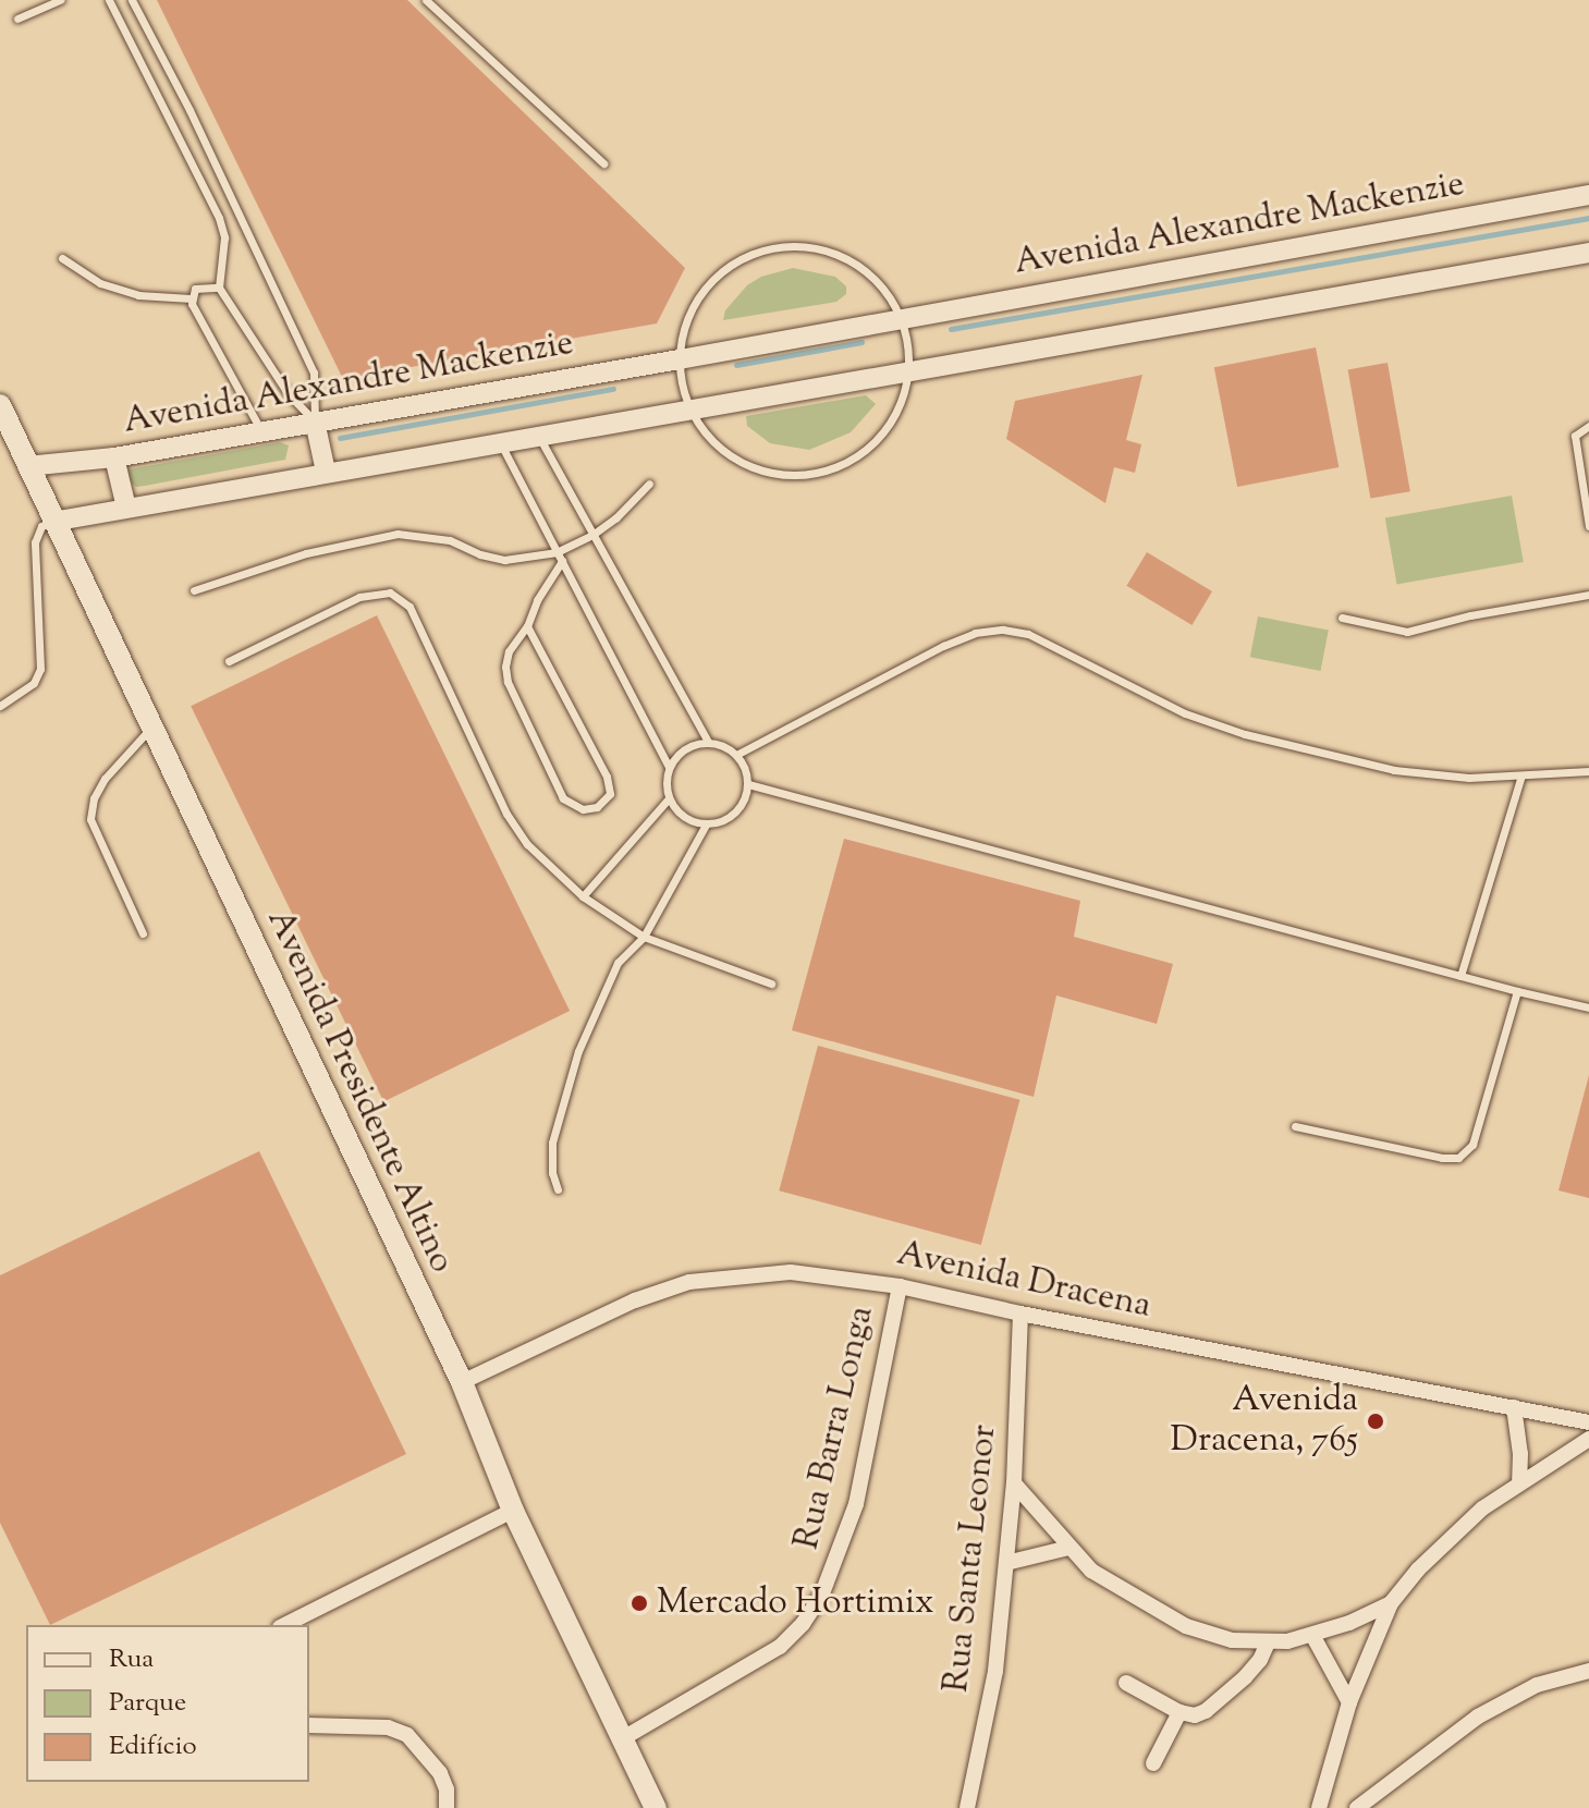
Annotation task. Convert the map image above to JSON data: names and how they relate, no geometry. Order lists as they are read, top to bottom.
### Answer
{
  "streets": {
    "main road": ["Avenida Presidente Altino"],
    "street": [
      "Avenida Alexandre Mackenzie",
      "Avenida Dracena",
      "Rua Barra Longa",
      "Rua Santa Leonor"
    ]
  },
  "crossings": [
    ["Avenida Alexandre Mackenzie", "Avenida Presidente Altino"],
    ["Avenida Presidente Altino", "Avenida Dracena"],
    ["Avenida Presidente Altino", "Rua Barra Longa"],
    ["Avenida Dracena", "Rua Barra Longa"],
    ["Avenida Dracena", "Rua Santa Leonor"]
  ],
  "places": ["Avenida Dracena, 765", "Mercado Hortimix"],
  "legend": ["Rua", "Parque", "Edifício"]
}
